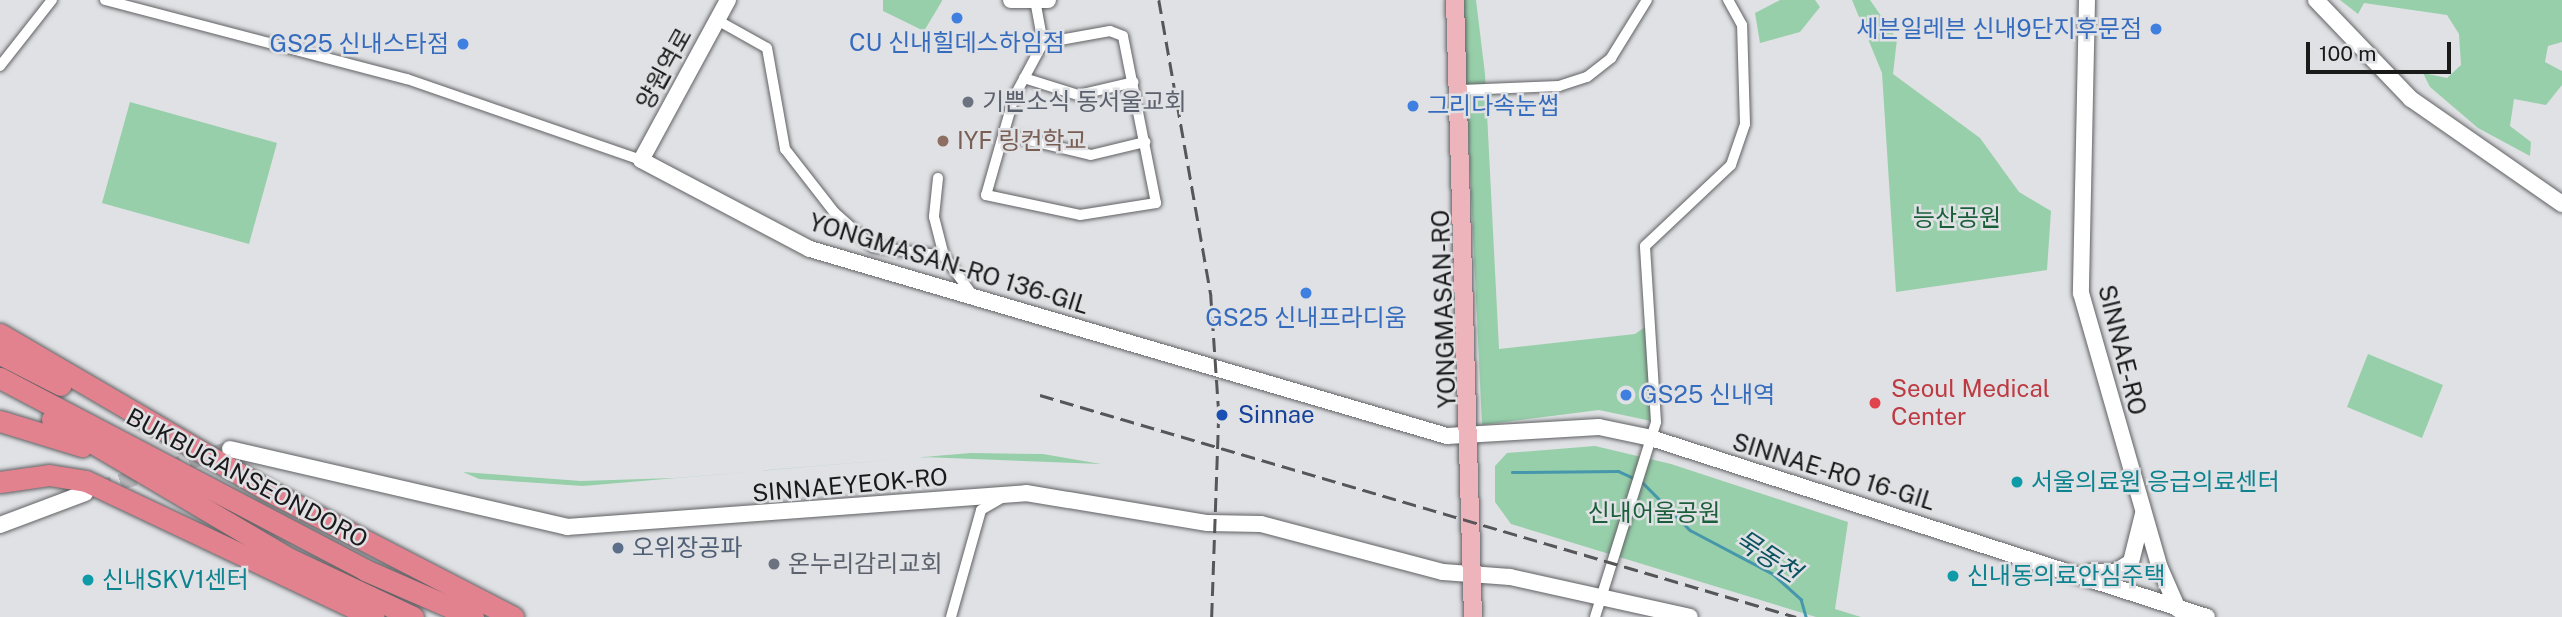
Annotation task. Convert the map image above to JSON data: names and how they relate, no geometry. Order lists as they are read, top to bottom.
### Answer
{
  "streets": {
    "highway": ["BUKBUGANSEONDORO"],
    "main road": ["YONGMASAN-RO"],
    "street": [
      "양원역로",
      "YONGMASAN-RO 136-GIL",
      "SINNAE-RO",
      "SINNAE-RO 16-GIL",
      "SINNAEYEOK-RO"
    ]
  },
  "crossings": [
    ["양원역로", "YONGMASAN-RO 136-GIL"],
    ["YONGMASAN-RO 136-GIL", "YONGMASAN-RO"],
    ["YONGMASAN-RO 136-GIL", "SINNAE-RO 16-GIL"],
    ["YONGMASAN-RO", "SINNAE-RO 16-GIL"],
    ["YONGMASAN-RO", "SINNAEYEOK-RO"],
    ["SINNAE-RO", "SINNAE-RO 16-GIL"]
  ],
  "water": ["묵동천"],
  "parks": ["능산공원", "신내어울공원"],
  "places": [
    "CU 신내힐데스하임점",
    "세븐일레븐 신내9단지후문점",
    "GS25 신내스타점",
    "기쁜소식 동서울교회",
    "그리다속눈썹",
    "IYF 링컨학교",
    "GS25 신내프라디움",
    "GS25 신내역",
    "Seoul Medical Center",
    "Sinnae",
    "서울의료원 응급의료센터",
    "오위장공파",
    "온누리감리교회",
    "신내동의료안심주택",
    "신내SKV1센터"
  ],
  "scale_bar": "100 m"
}
